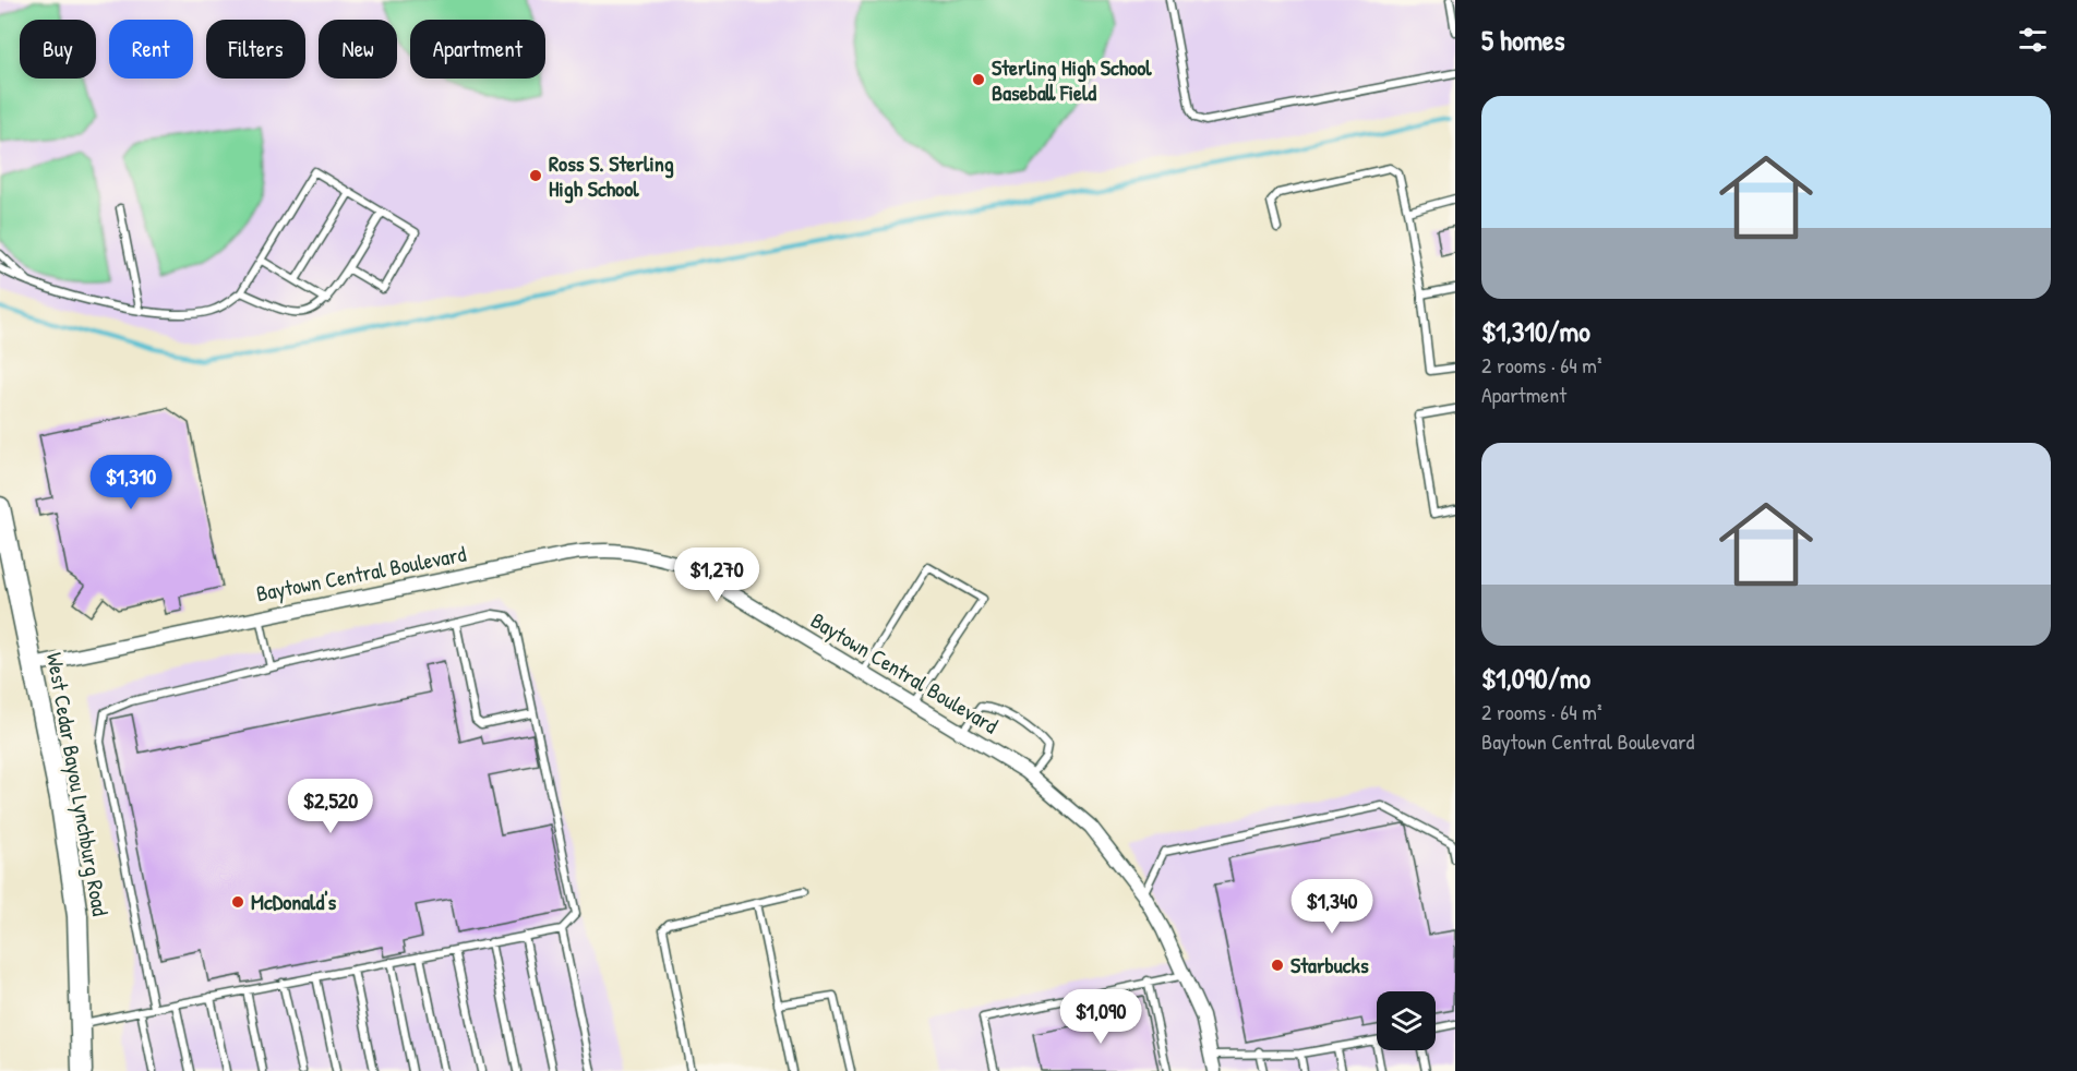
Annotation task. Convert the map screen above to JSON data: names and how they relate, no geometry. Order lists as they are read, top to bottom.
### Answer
{
  "streets": {
    "main road": ["West Cedar Bayou Lynchburg Road"],
    "street": ["Baytown Central Boulevard"]
  },
  "crossings": [
    ["Baytown Central Boulevard", "West Cedar Bayou Lynchburg Road"]
  ],
  "places": [
    "Sterling High School Baseball Field",
    "Ross S. Sterling High School",
    "McDonald's",
    "Starbucks"
  ],
  "page": {
    "heading": "5 homes",
    "chip": [
      "Buy",
      "Rent",
      "Filters",
      "New",
      "Apartment"
    ],
    "list": [
      {
        "name": "$1,310/mo",
        "note": "2 rooms · 64 m² · Apartment"
      },
      {
        "name": "$1,090/mo",
        "note": "2 rooms · 64 m² · Baytown Central Boulevard"
      }
    ],
    "price": [
      "$1,310",
      "$1,270",
      "$2,520",
      "$1,340",
      "$1,090"
    ]
  }
}
